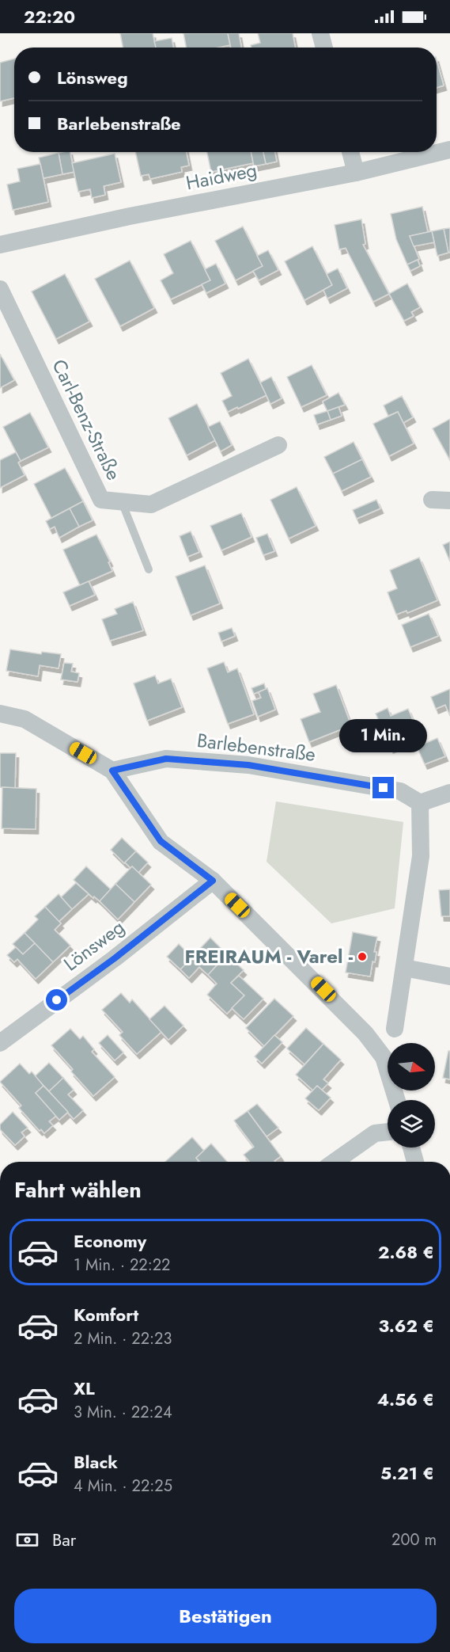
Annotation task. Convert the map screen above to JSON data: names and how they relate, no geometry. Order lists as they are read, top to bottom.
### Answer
{
  "streets": {
    "street": [
      "Haidweg",
      "Carl-Benz-Straße",
      "Barlebenstraße",
      "Lönsweg"
    ]
  },
  "places": ["FREIRAUM - Varel -"],
  "north": "right",
  "page": {
    "status": "22:20",
    "banner": ["Lönsweg", "Barlebenstraße"],
    "bubble": "1 Min.",
    "heading": "Fahrt wählen",
    "list": [
      {
        "name": "Economy",
        "note": "1 Min. · 22:22",
        "value": "2.68 €"
      },
      {
        "name": "Komfort",
        "note": "2 Min. · 22:23",
        "value": "3.62 €"
      },
      {
        "name": "XL",
        "note": "3 Min. · 22:24",
        "value": "4.56 €"
      },
      {
        "name": "Black",
        "note": "4 Min. · 22:25",
        "value": "5.21 €"
      }
    ],
    "pay": ["Bar", "200 m"],
    "buttons": "Bestätigen"
  }
}
